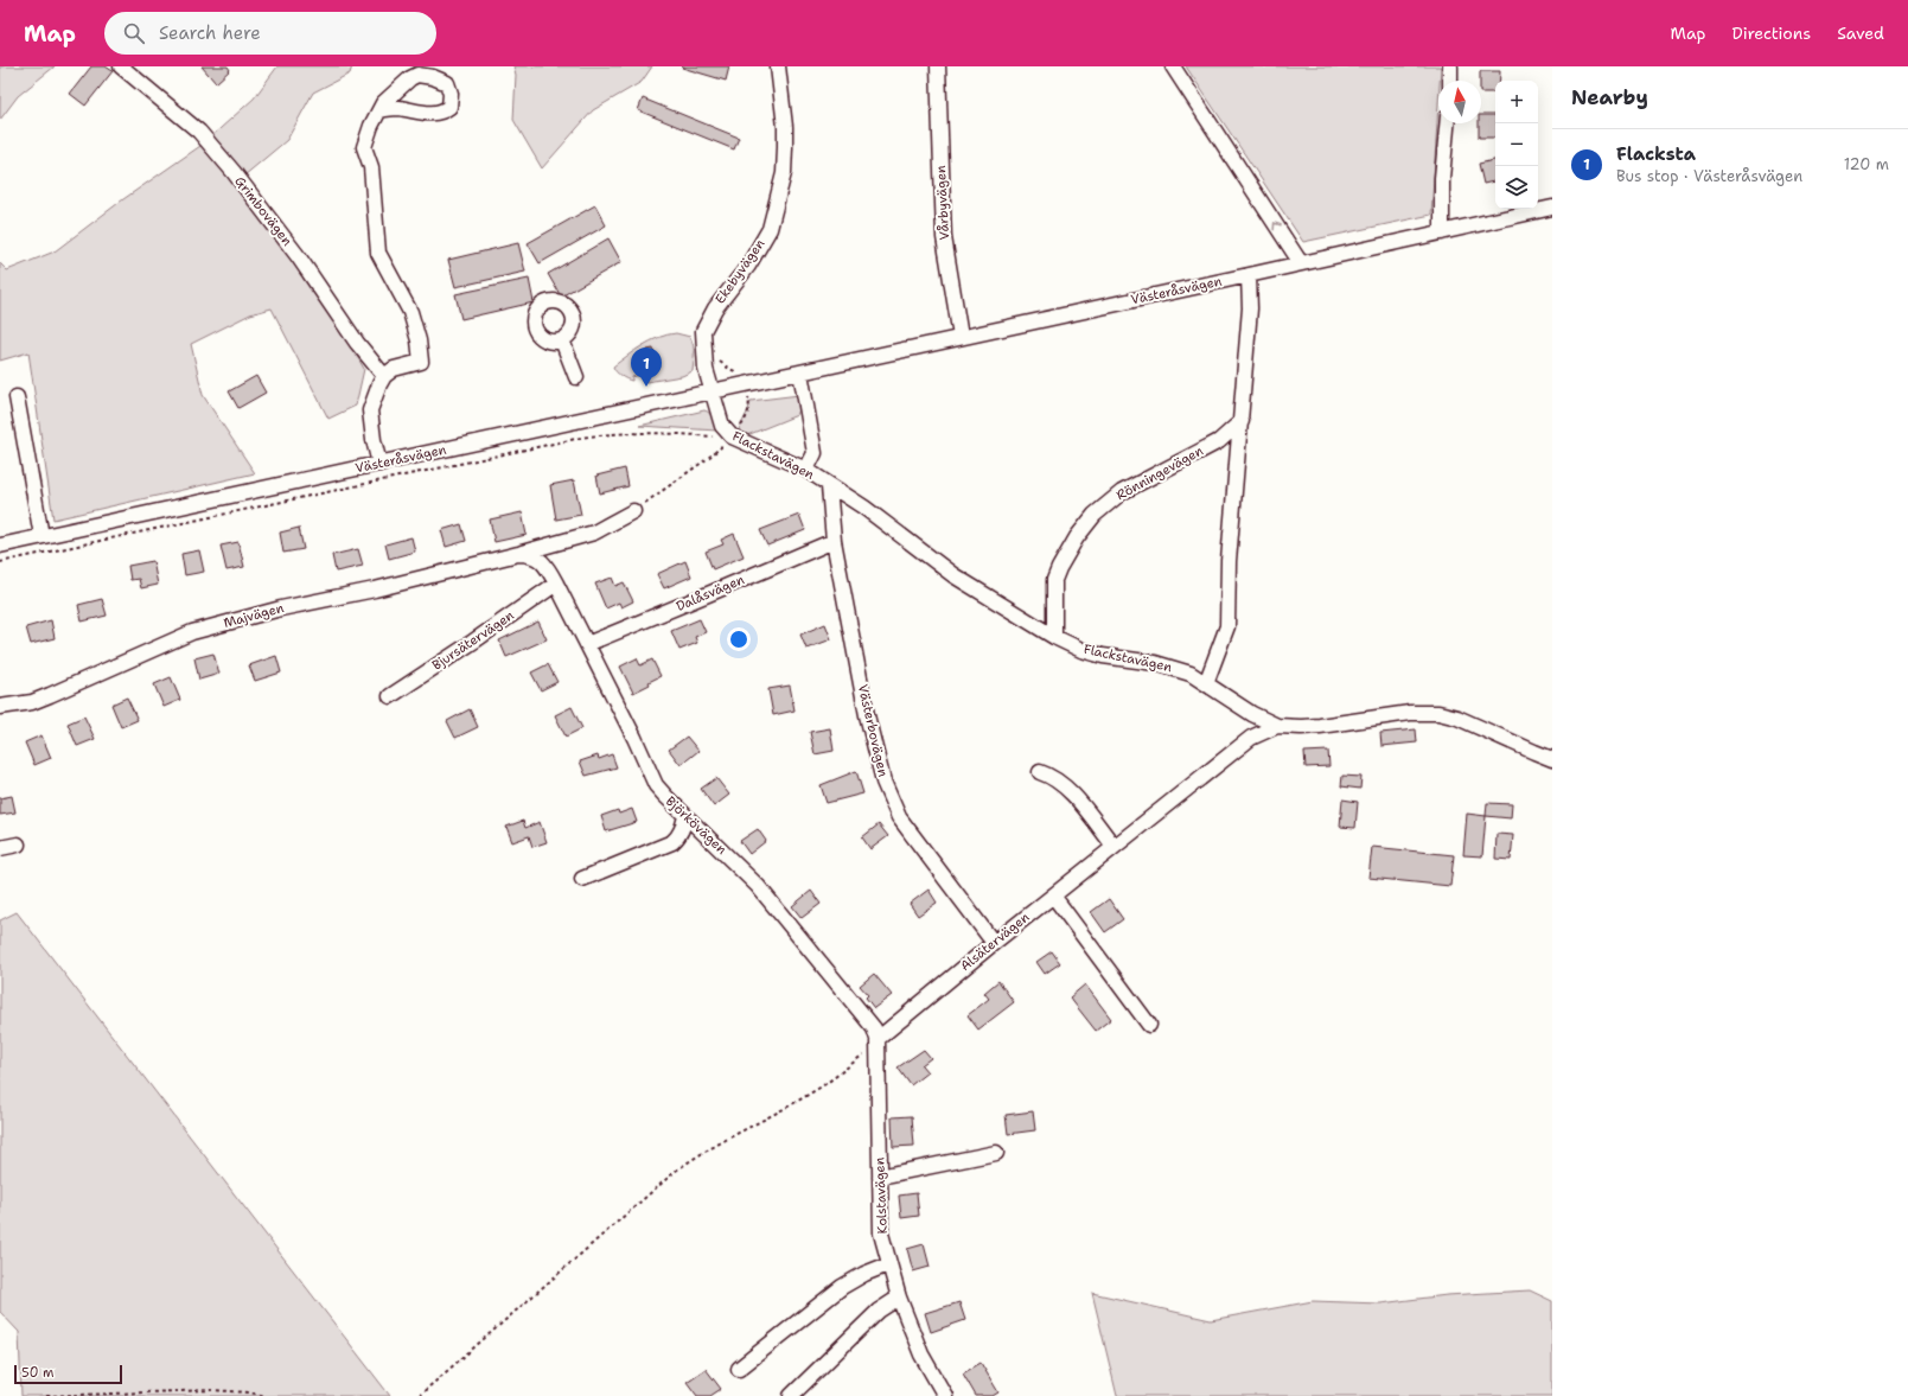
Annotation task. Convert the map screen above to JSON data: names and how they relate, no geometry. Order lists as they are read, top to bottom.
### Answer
{
  "streets": {
    "street": [
      "Vårbyvägen",
      "Grimbovägen",
      "Ekebyvägen",
      "Västeråsvägen",
      "Flackstavägen",
      "Rönningevägen",
      "Dalåsvägen",
      "Majvägen",
      "Bjursätervägen",
      "Västerbovägen",
      "Björkövägen",
      "Alsätervägen",
      "Kolstavägen"
    ]
  },
  "crossings": [
    ["Vårbyvägen", "Västeråsvägen"],
    ["Ekebyvägen", "Västeråsvägen"],
    ["Ekebyvägen", "Flackstavägen"],
    ["Västeråsvägen", "Flackstavägen"],
    ["Flackstavägen", "Rönningevägen"],
    ["Flackstavägen", "Västerbovägen"],
    ["Flackstavägen", "Alsätervägen"],
    ["Dalåsvägen", "Västerbovägen"],
    ["Dalåsvägen", "Björkövägen"],
    ["Bjursätervägen", "Björkövägen"],
    ["Västerbovägen", "Alsätervägen"],
    ["Björkövägen", "Alsätervägen"],
    ["Björkövägen", "Kolstavägen"],
    ["Alsätervägen", "Kolstavägen"]
  ],
  "scale_bar": "50 m",
  "north": "top",
  "page": {
    "header": "Map",
    "search": "Search here",
    "nav": ["Map", "Directions", "Saved"],
    "heading": "Nearby",
    "map_buttons": ["+", "−"],
    "list": [
      {
        "mark": "1",
        "name": "Flacksta",
        "note": "Bus stop · Västeråsvägen",
        "value": "120 m"
      }
    ],
    "pins": "1",
    "scale": "50 m"
  }
}
